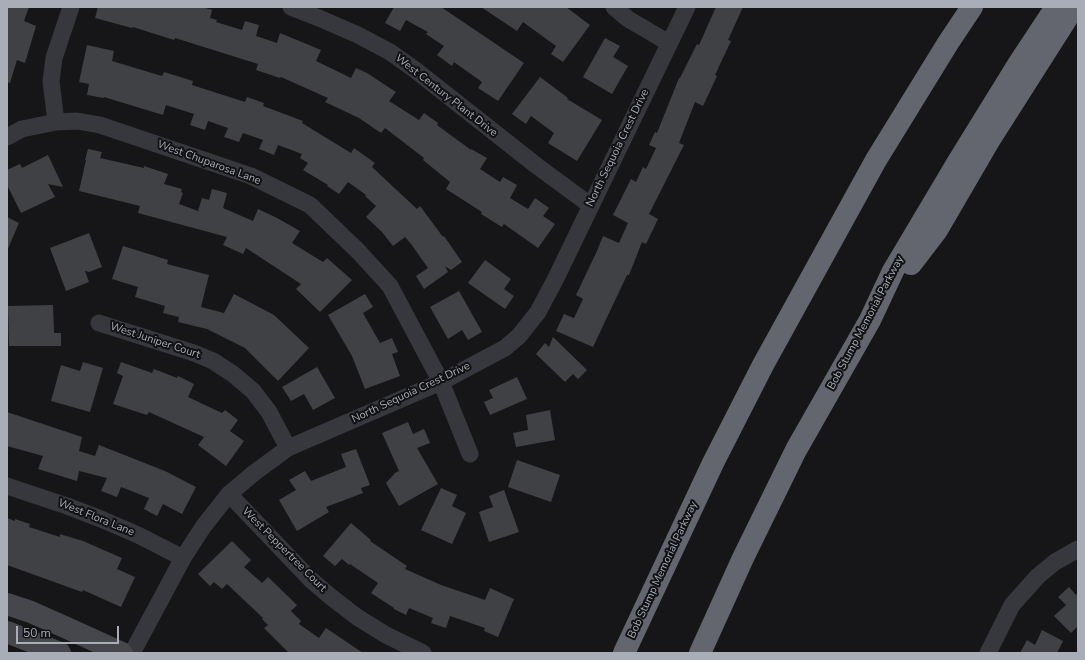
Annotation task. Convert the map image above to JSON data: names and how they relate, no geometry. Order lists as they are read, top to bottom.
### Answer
{
  "streets": {
    "highway": ["Bob Stump Memorial Parkway"],
    "street": [
      "West Century Plant Drive",
      "North Sequoia Crest Drive",
      "West Chuparosa Lane",
      "West Juniper Court",
      "West Flora Lane",
      "West Peppertree Court"
    ]
  },
  "crossings": [
    ["West Century Plant Drive", "North Sequoia Crest Drive"],
    ["North Sequoia Crest Drive", "West Chuparosa Lane"],
    ["North Sequoia Crest Drive", "West Juniper Court"],
    ["North Sequoia Crest Drive", "West Flora Lane"],
    ["North Sequoia Crest Drive", "West Peppertree Court"]
  ],
  "scale_bar": "50 m"
}
